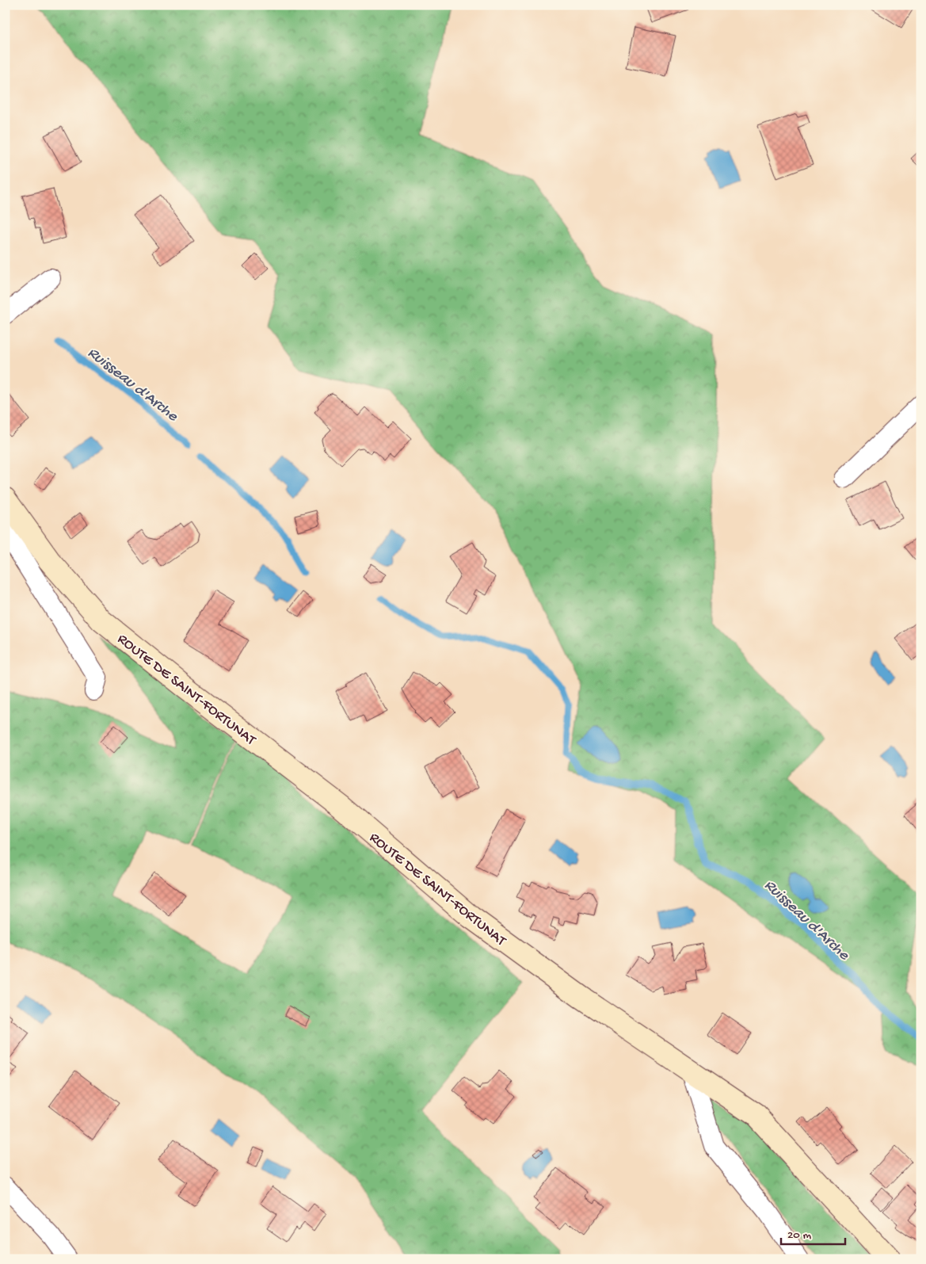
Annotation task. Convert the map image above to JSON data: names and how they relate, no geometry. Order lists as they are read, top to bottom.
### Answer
{
  "streets": {
    "street": ["ROUTE DE SAINT-FORTUNAT"]
  },
  "water": ["Ruisseau d'Arche"],
  "scale_bar": "20 m"
}
